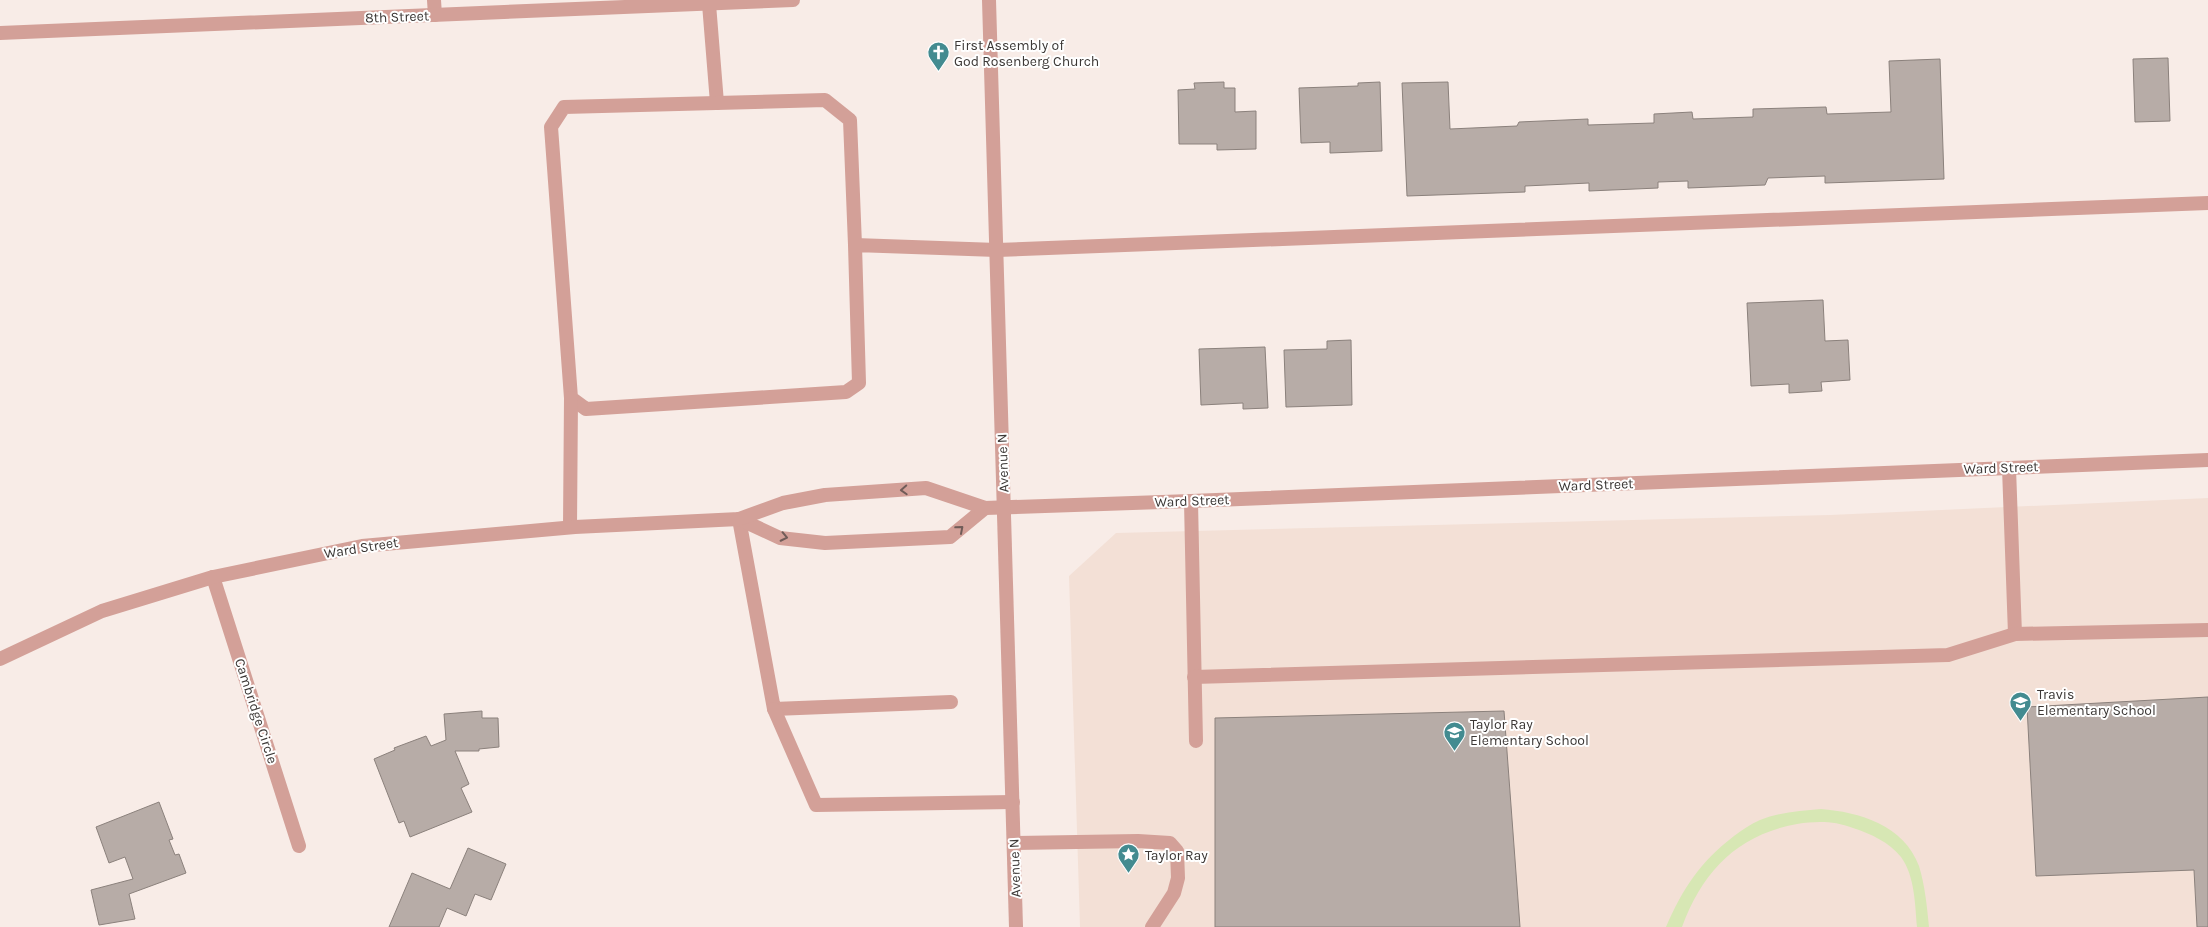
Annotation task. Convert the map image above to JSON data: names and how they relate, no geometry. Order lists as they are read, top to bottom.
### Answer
{
  "streets": {
    "street": [
      "8th Street",
      "Avenue N",
      "Ward Street",
      "Cambridge Circle"
    ]
  },
  "crossings": [
    ["Avenue N", "Ward Street"],
    ["Ward Street", "Cambridge Circle"]
  ],
  "places": {
    "church": ["First Assembly of God Rosenberg Church"],
    "school or university": ["Travis Elementary School", "Taylor Ray Elementary School"],
    "place": ["Taylor Ray"]
  }
}
